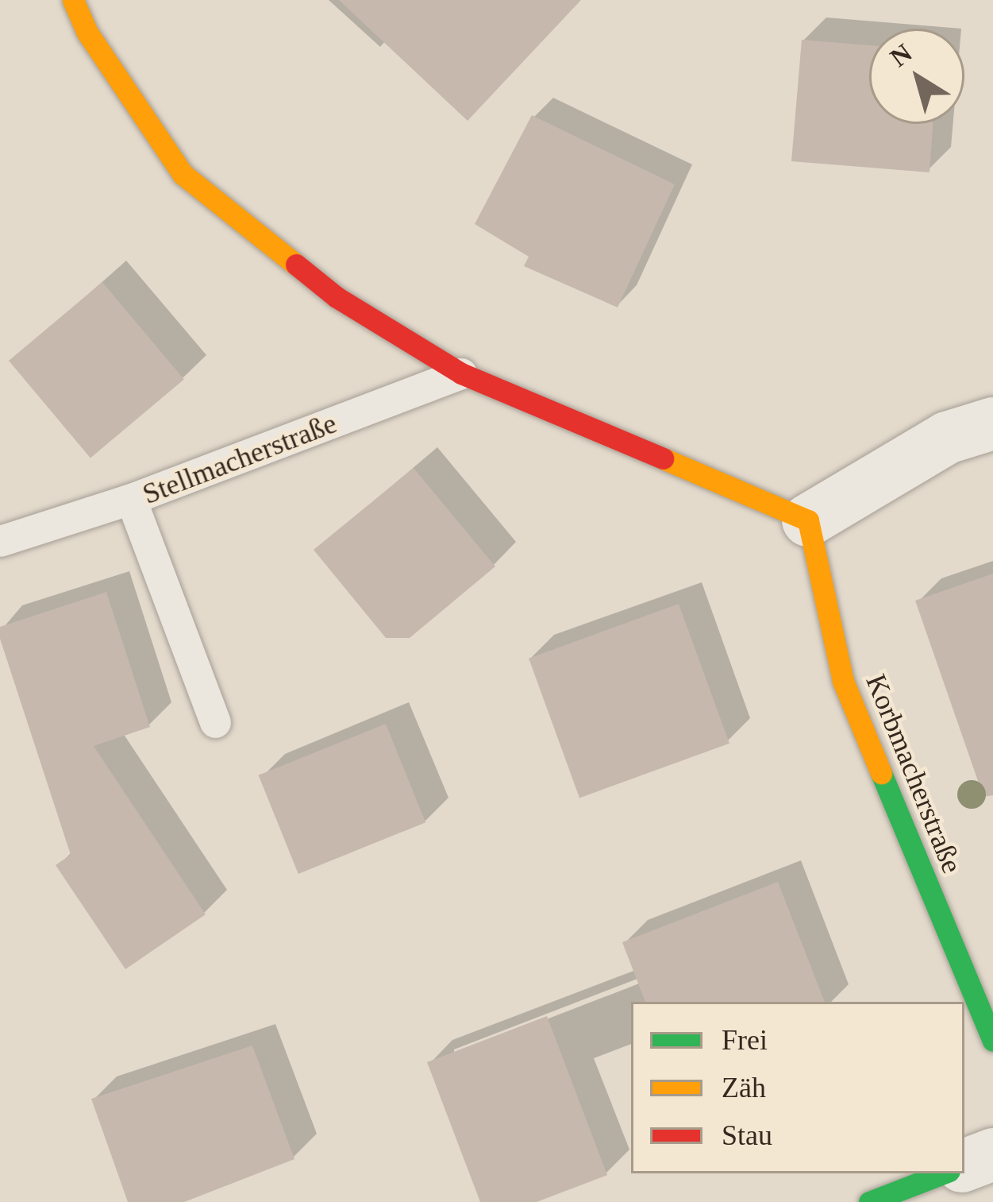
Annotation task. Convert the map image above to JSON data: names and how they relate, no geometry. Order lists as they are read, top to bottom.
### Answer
{
  "streets": {
    "street": ["Korbmacherstraße"],
    "lane": ["Stellmacherstraße"]
  },
  "legend": ["Frei", "Zäh", "Stau"],
  "north": "top left"
}
